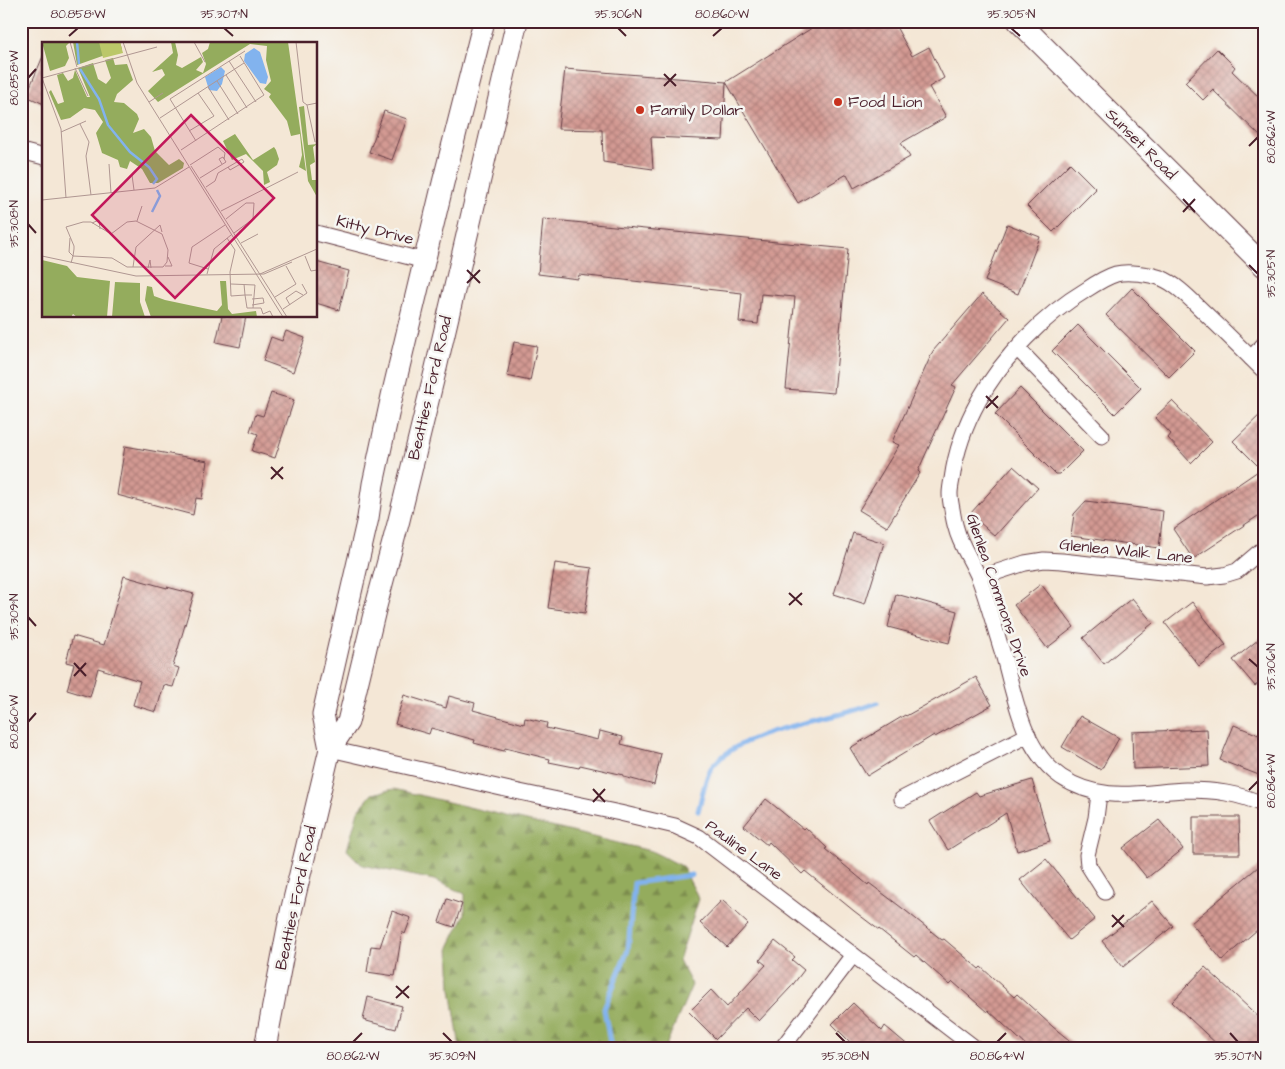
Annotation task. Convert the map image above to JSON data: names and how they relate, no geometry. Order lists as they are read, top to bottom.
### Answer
{
  "streets": {
    "main road": ["Sunset Road", "Beatties Ford Road"],
    "street": [
      "Kitty Drive",
      "Glenlea Walk Lane",
      "Glenlea Commons Drive",
      "Pauline Lane"
    ]
  },
  "crossings": [
    ["Kitty Drive", "Beatties Ford Road"],
    ["Beatties Ford Road", "Pauline Lane"],
    ["Glenlea Walk Lane", "Glenlea Commons Drive"]
  ],
  "places": ["Food Lion", "Family Dollar"],
  "coordinates": [
    "80.858°W",
    "35.307°N",
    "35.306°N",
    "80.860°W",
    "35.305°N",
    "80.862°W",
    "35.308°N",
    "35.309°N",
    "80.864°W"
  ]
}
